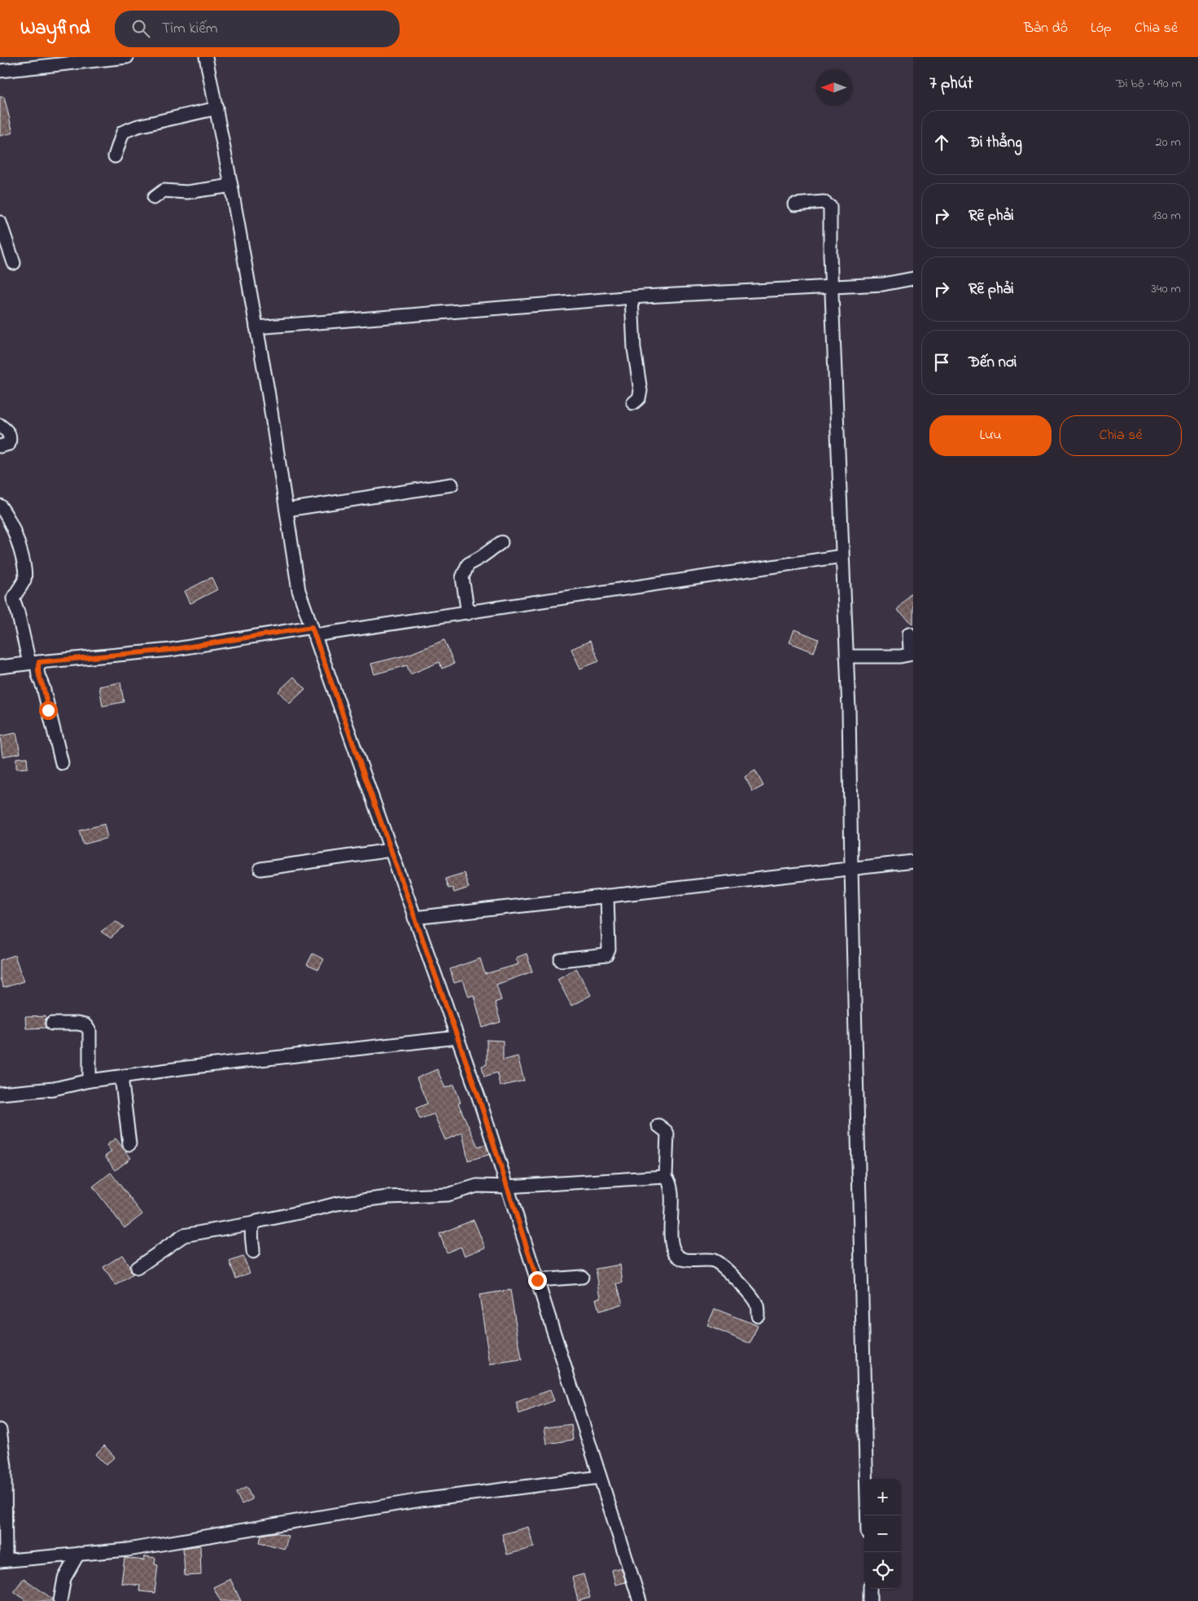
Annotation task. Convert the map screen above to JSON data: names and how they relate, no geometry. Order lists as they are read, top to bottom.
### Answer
{
  "north": "left",
  "page": {
    "header": "Wayfind",
    "search": "Tìm kiếm",
    "nav": ["Bản đồ", "Lớp", "Chia sẻ"],
    "heading": ["7 phút", "Đi bộ · 490 m"],
    "list": [
      ["Đi thẳng", "20 m"],
      ["Rẽ phải", "130 m"],
      ["Rẽ phải", "340 m"],
      "Đến nơi"
    ],
    "buttons": ["Lưu", "Chia sẻ"],
    "map_buttons": ["+", "−"]
  }
}
